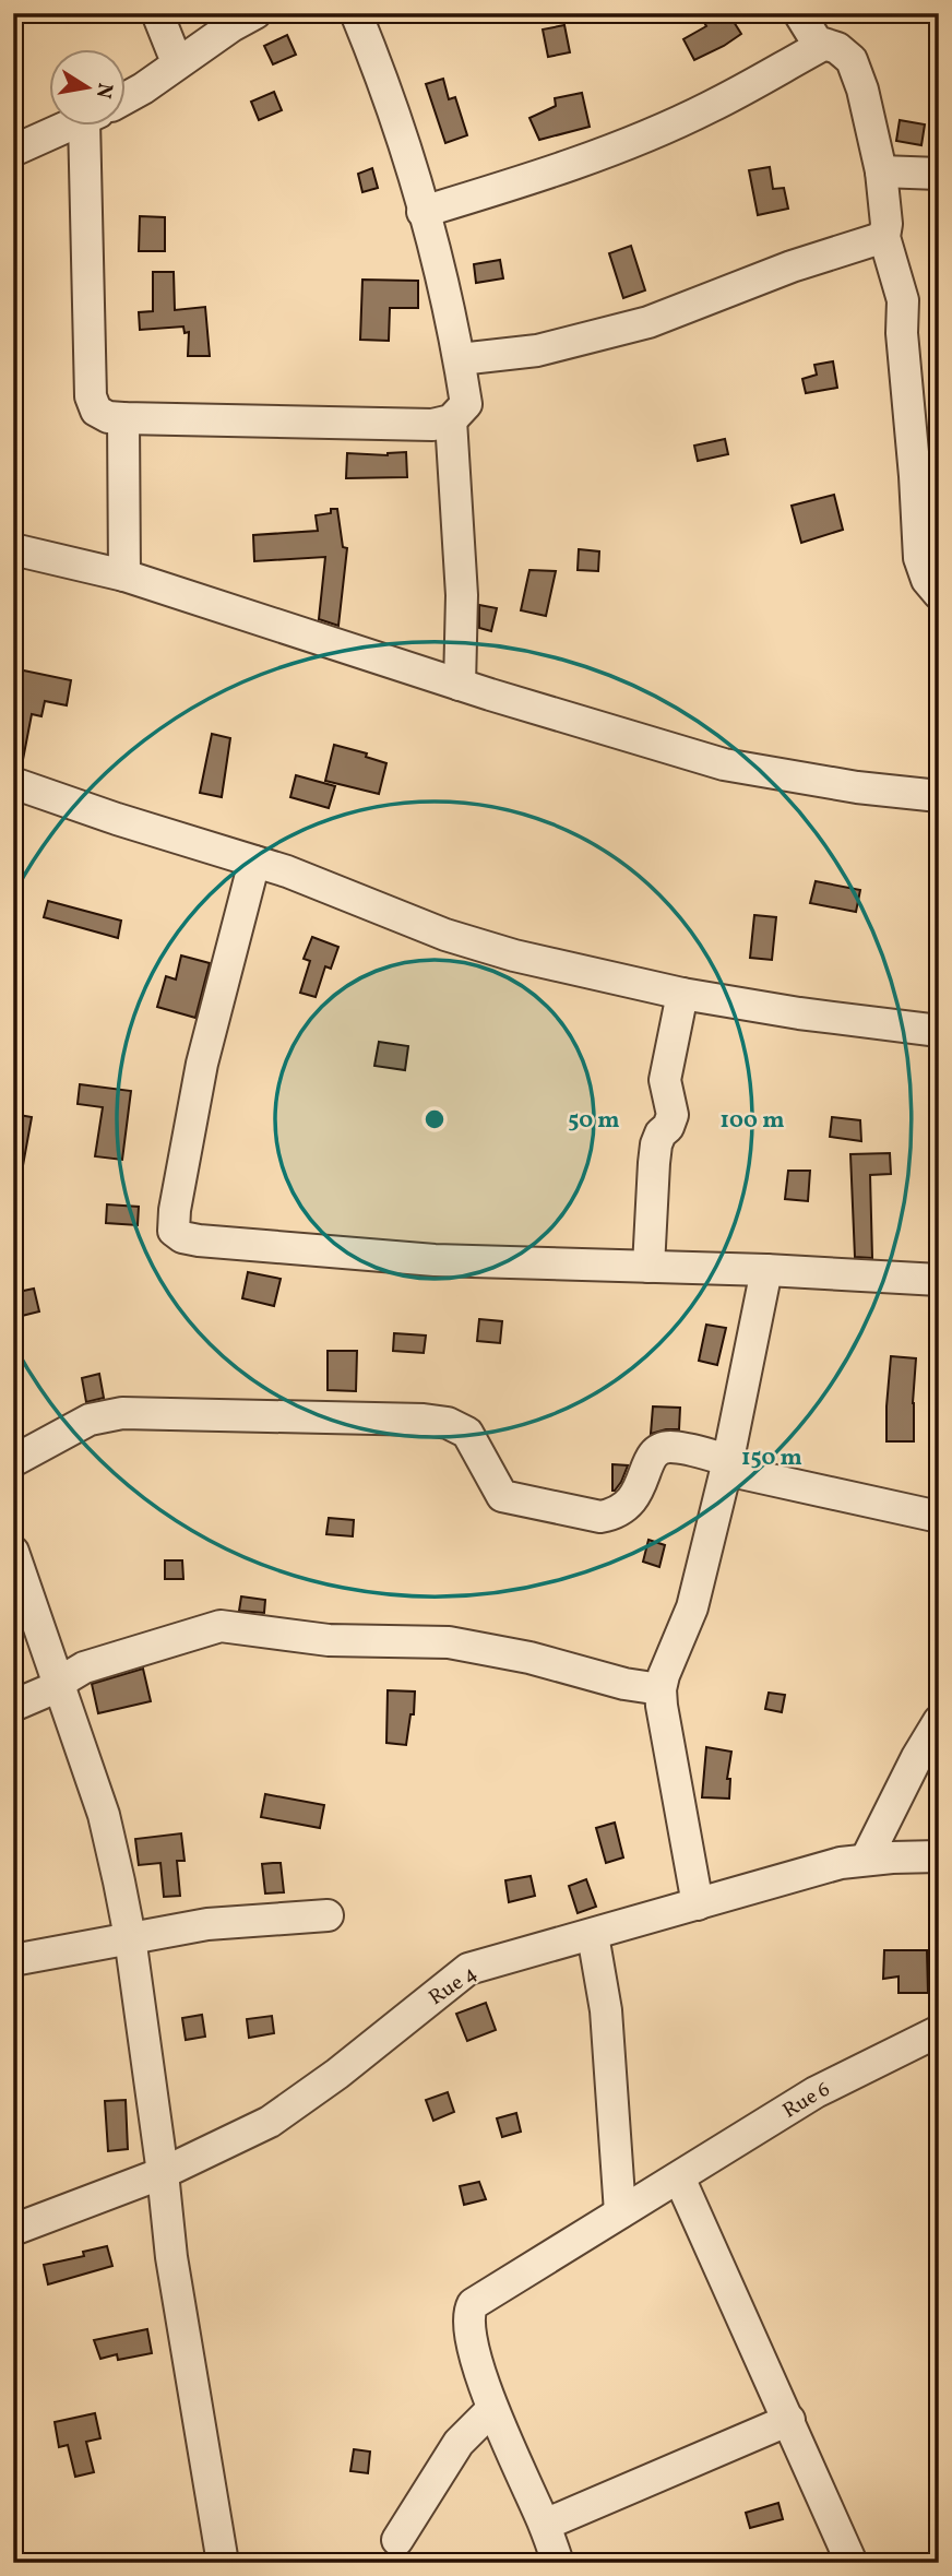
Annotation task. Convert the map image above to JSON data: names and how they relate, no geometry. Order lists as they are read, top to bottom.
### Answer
{
  "streets": {
    "street": ["Rue 4", "Rue 6"]
  },
  "north": "right",
  "rings": ["50 m", "100 m", "150 m"]
}
